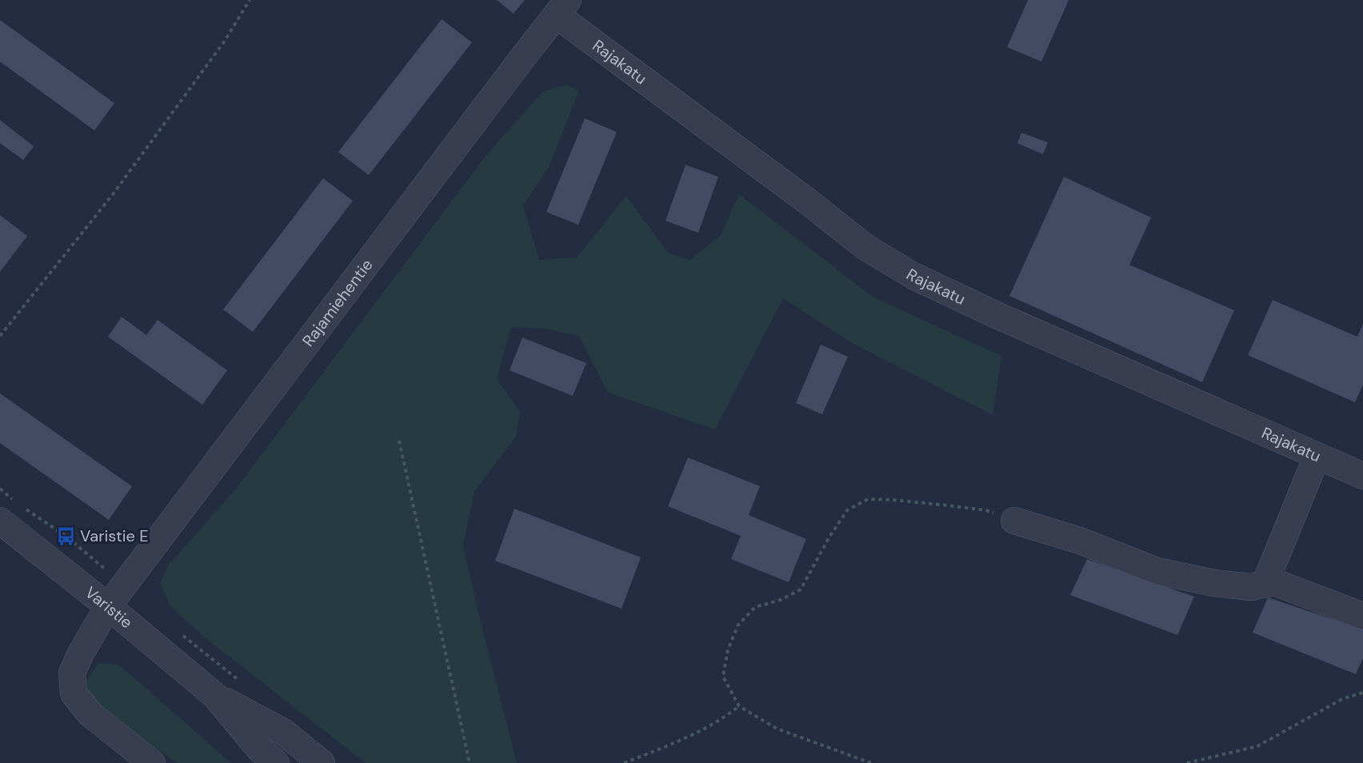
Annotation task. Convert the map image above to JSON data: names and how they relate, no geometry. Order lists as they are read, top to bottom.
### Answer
{
  "streets": {
    "street": ["Rajakatu", "Rajamiehentie", "Varistie"]
  },
  "crossings": [
    ["Rajakatu", "Rajamiehentie"],
    ["Rajamiehentie", "Varistie"]
  ],
  "places": {
    "bus stop": ["Varistie E"]
  }
}
